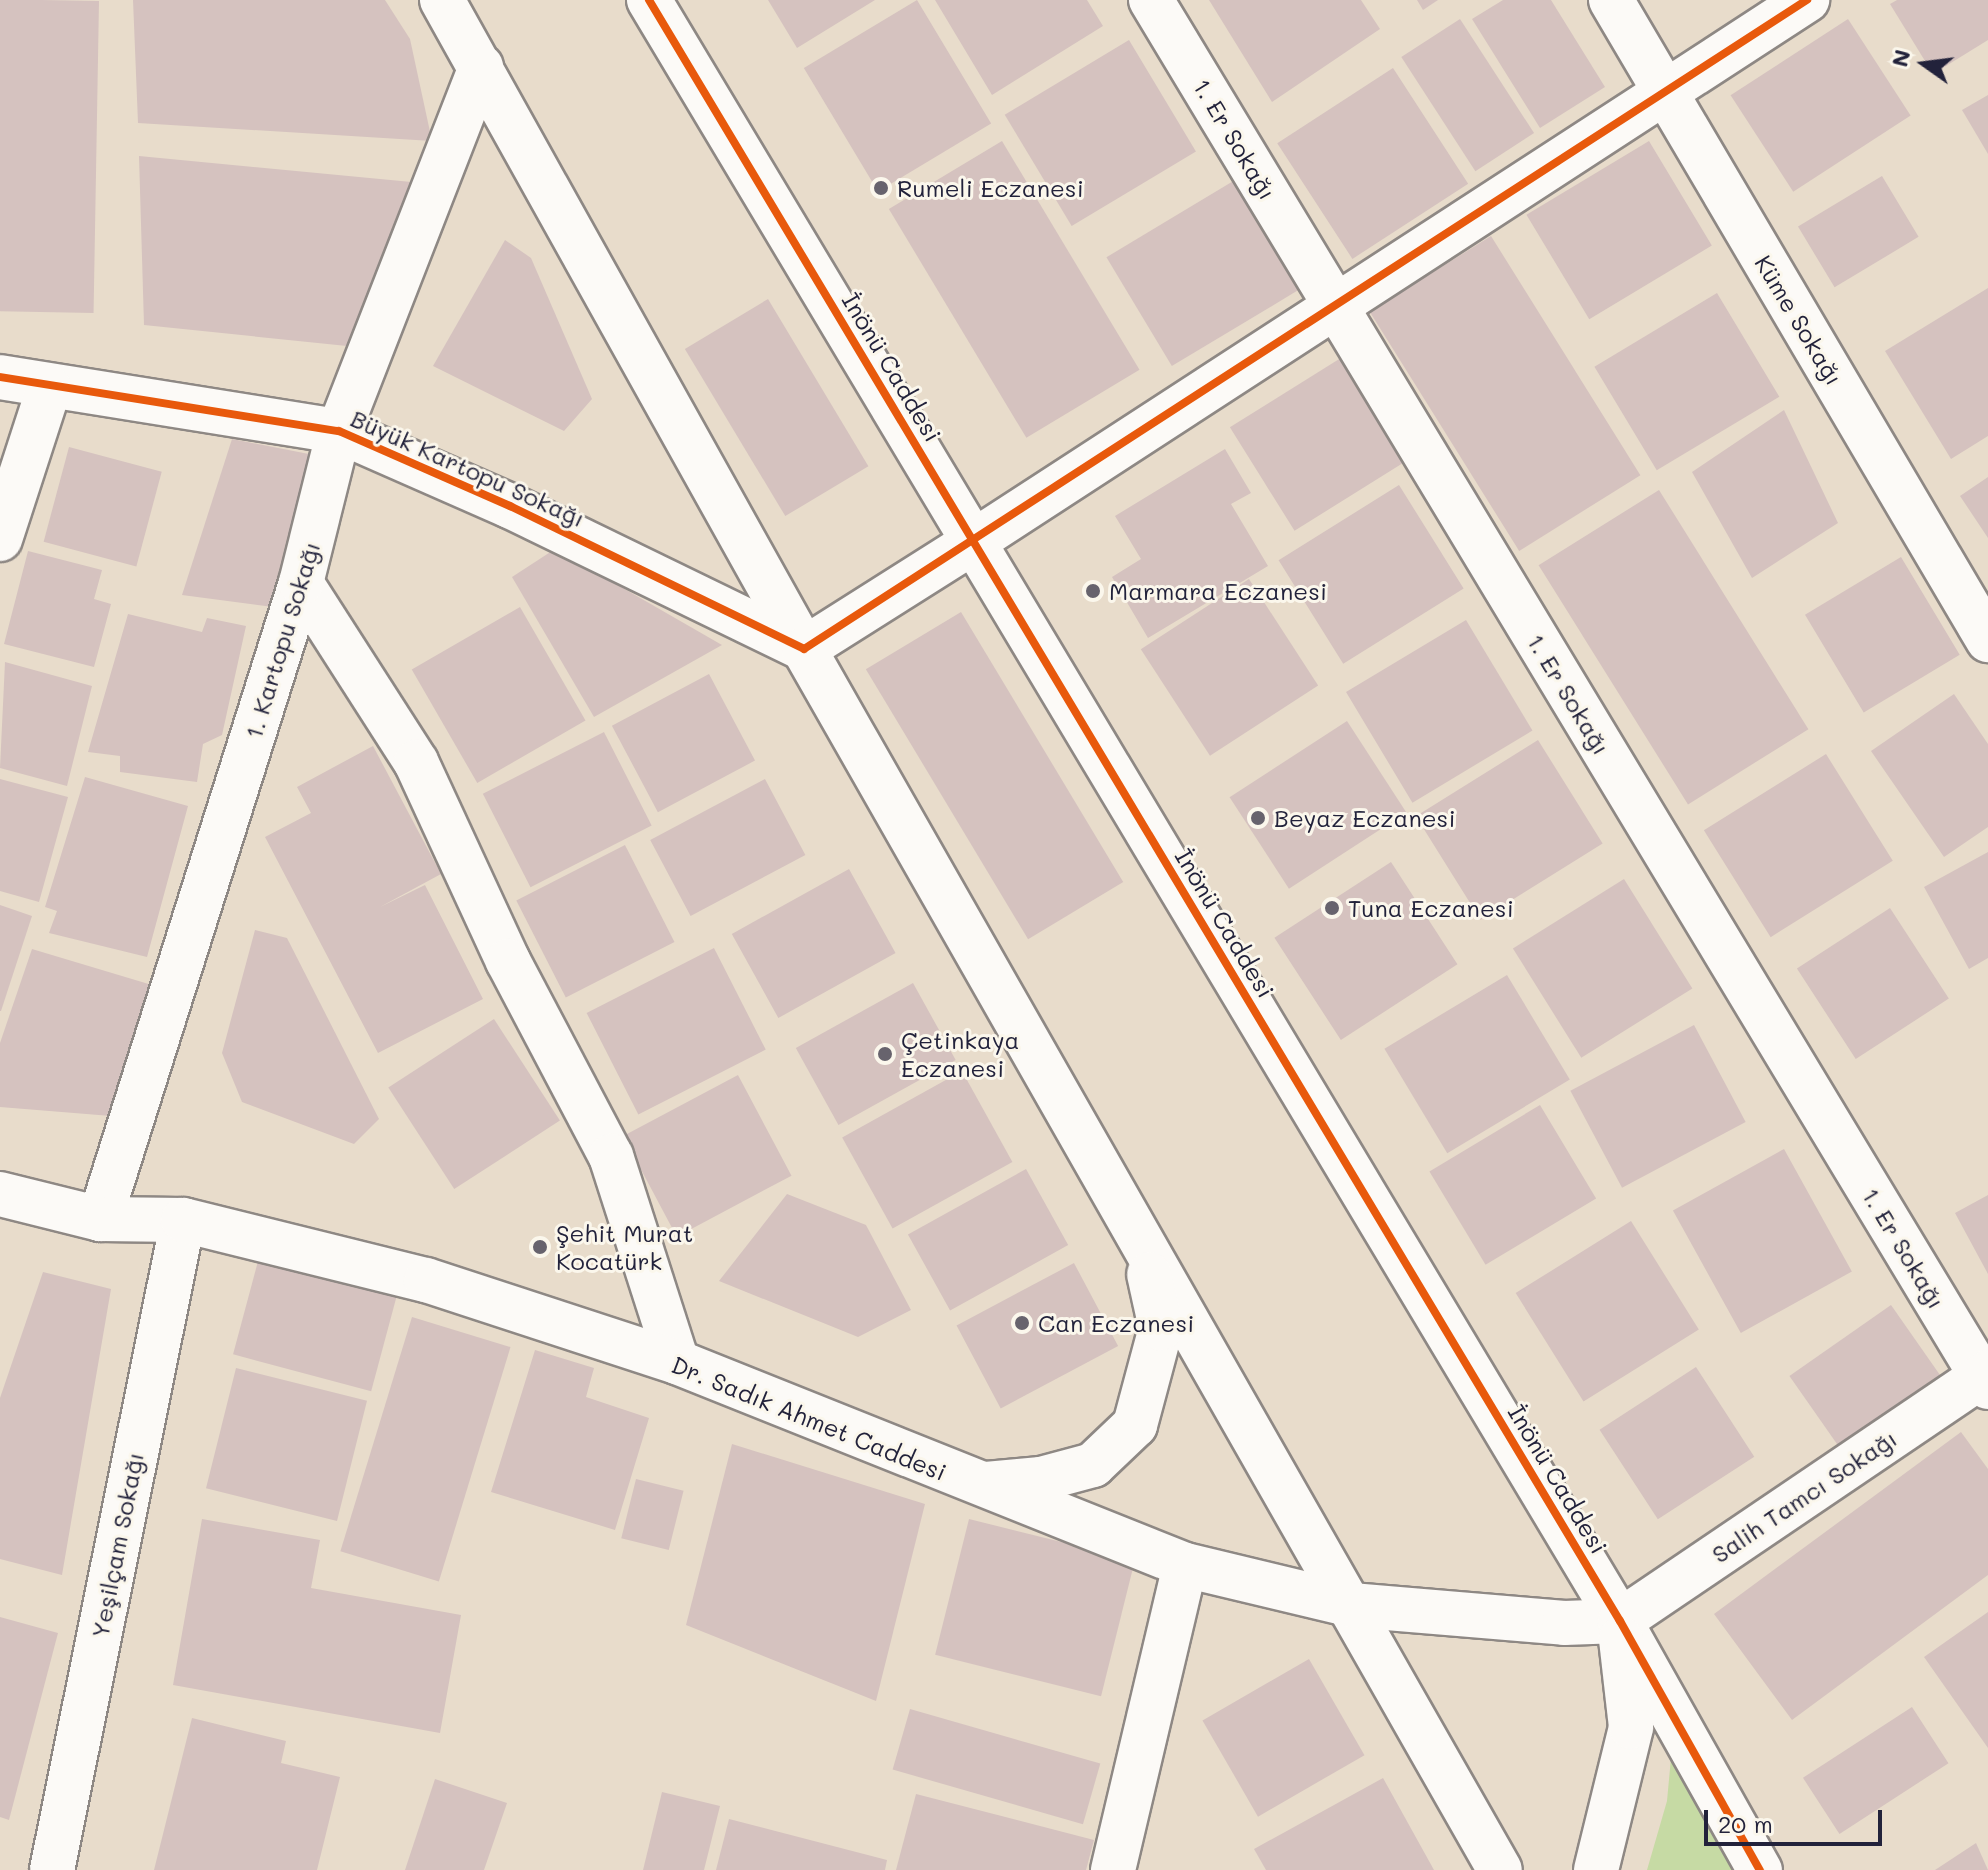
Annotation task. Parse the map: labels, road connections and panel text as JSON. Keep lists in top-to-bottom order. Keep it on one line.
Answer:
{"streets":{"street":["1. Er Sokağı","Küme Sokağı","İnönü Caddesi","Büyük Kartopu Sokağı","1. Kartopu Sokağı","Dr. Sadık Ahmet Caddesi","Salih Tamcı Sokağı","Yeşilçam Sokağı"]},"crossings":[["1. Er Sokağı","Salih Tamcı Sokağı"],["İnönü Caddesi","Dr. Sadık Ahmet Caddesi"],["İnönü Caddesi","Salih Tamcı Sokağı"],["Büyük Kartopu Sokağı","1. Kartopu Sokağı"],["1. Kartopu Sokağı","Dr. Sadık Ahmet Caddesi"],["Dr. Sadık Ahmet Caddesi","Salih Tamcı Sokağı"],["Dr. Sadık Ahmet Caddesi","Yeşilçam Sokağı"]],"places":["Rumeli Eczanesi","Marmara Eczanesi","Beyaz Eczanesi","Tuna Eczanesi","Çetinkaya Eczanesi","Şehit Murat Kocatürk","Can Eczanesi"],"scale_bar":"20 m","north":"left"}
